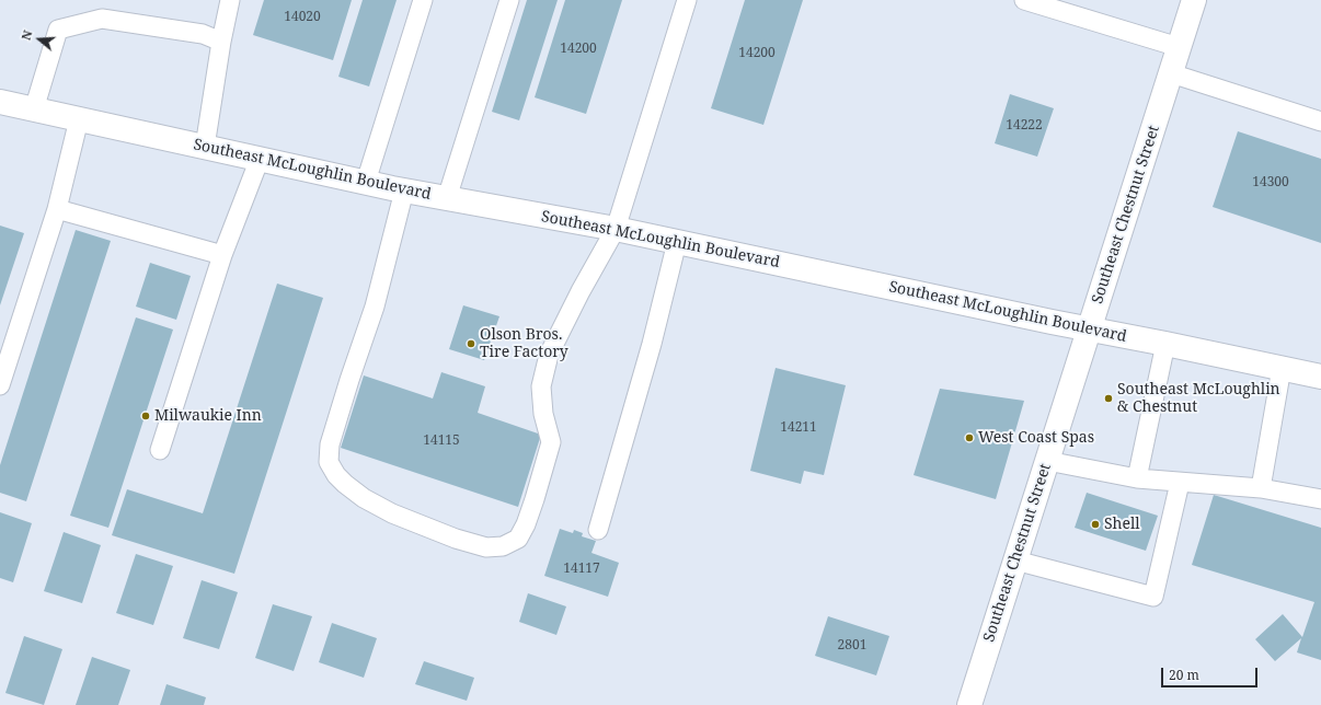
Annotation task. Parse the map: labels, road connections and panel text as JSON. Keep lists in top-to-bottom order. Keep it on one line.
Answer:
{"streets":{"main road":["Southeast McLoughlin Boulevard","Southeast Chestnut Street"]},"crossings":[["Southeast McLoughlin Boulevard","Southeast Chestnut Street"]],"places":["Olson Bros. Tire Factory","Southeast McLoughlin & Chestnut","Milwaukie Inn","West Coast Spas","Shell"],"house_numbers":["14020","14200","14200","14222","14300","14211","14115","14117","2801"],"scale_bar":"20 m","north":"left"}
